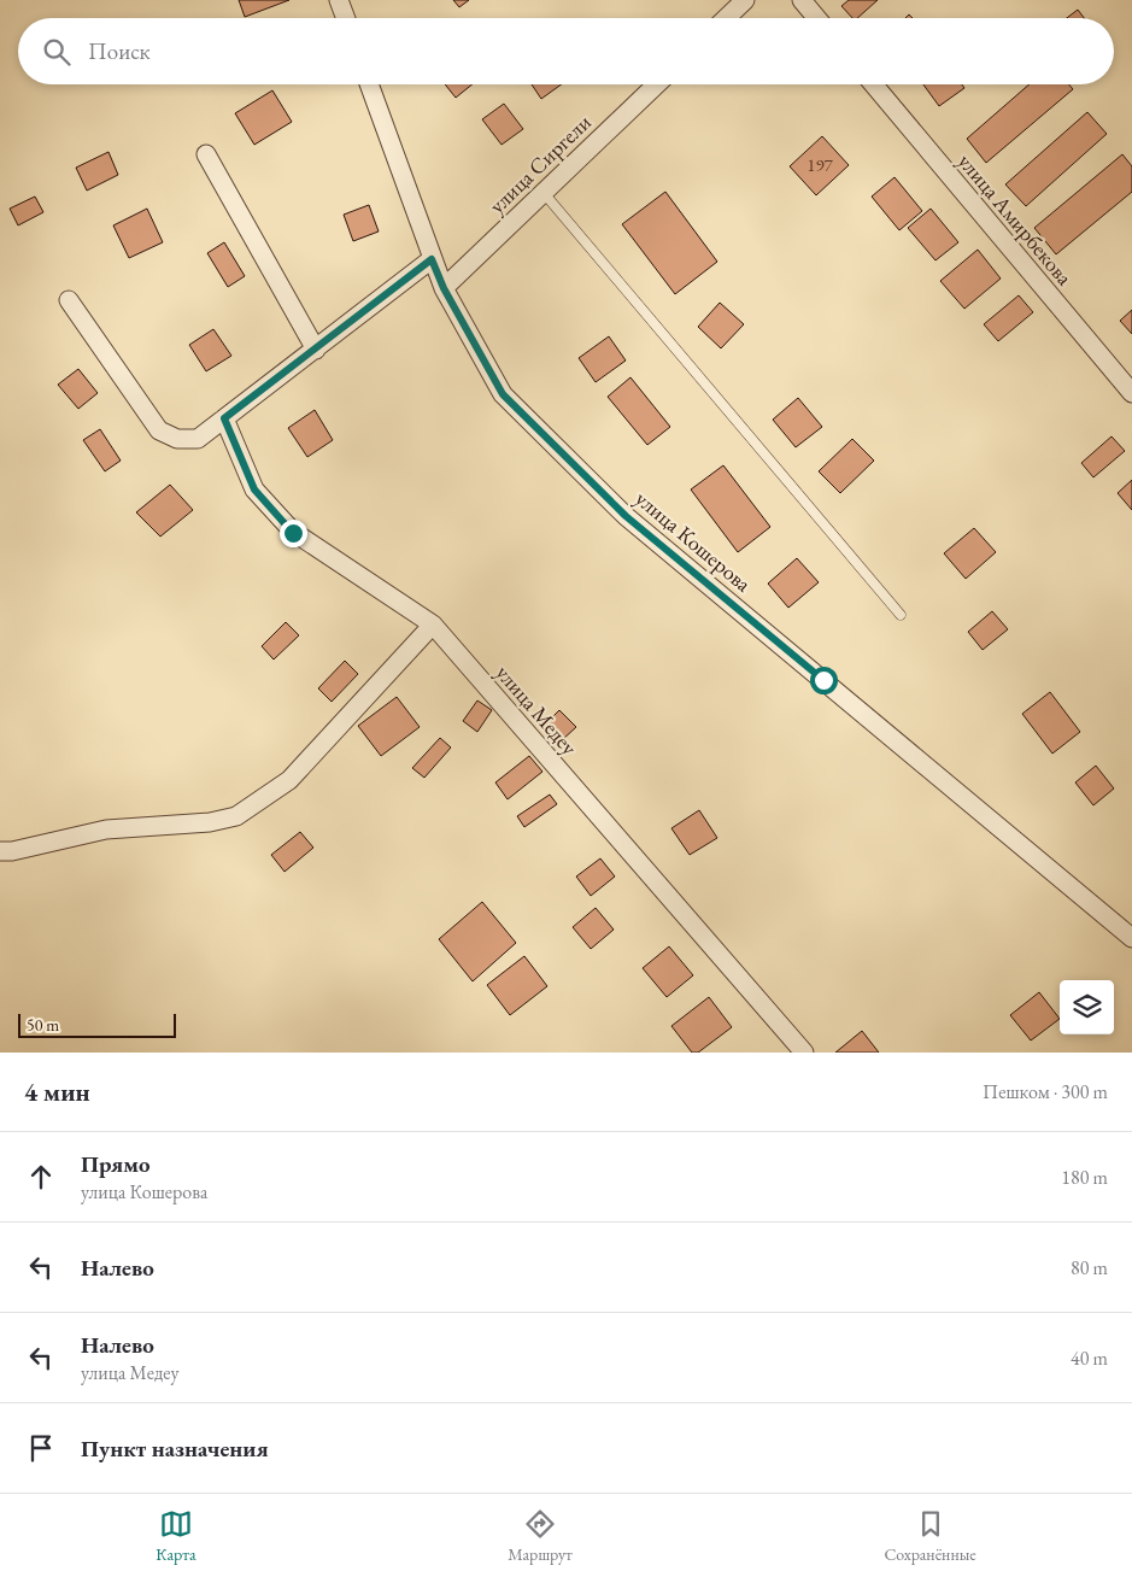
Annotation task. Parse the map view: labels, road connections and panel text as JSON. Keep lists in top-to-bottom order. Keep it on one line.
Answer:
{"streets":{"street":["улица Сиргели","улица Амирбекова","улица Кошерова","улица Медеу"]},"crossings":[["улица Сиргели","улица Кошерова"]],"house_numbers":["197"],"scale_bar":"50 m","page":{"search":"Поиск","scale":"50 m","heading":["4 мин","Пешком · 300 m"],"list":[["Прямо","улица Кошерова","180 m"],["Налево","80 m"],["Налево","улица Медеу","40 m"],"Пункт назначения"],"nav":["Карта","Маршрут","Сохранённые"]}}
